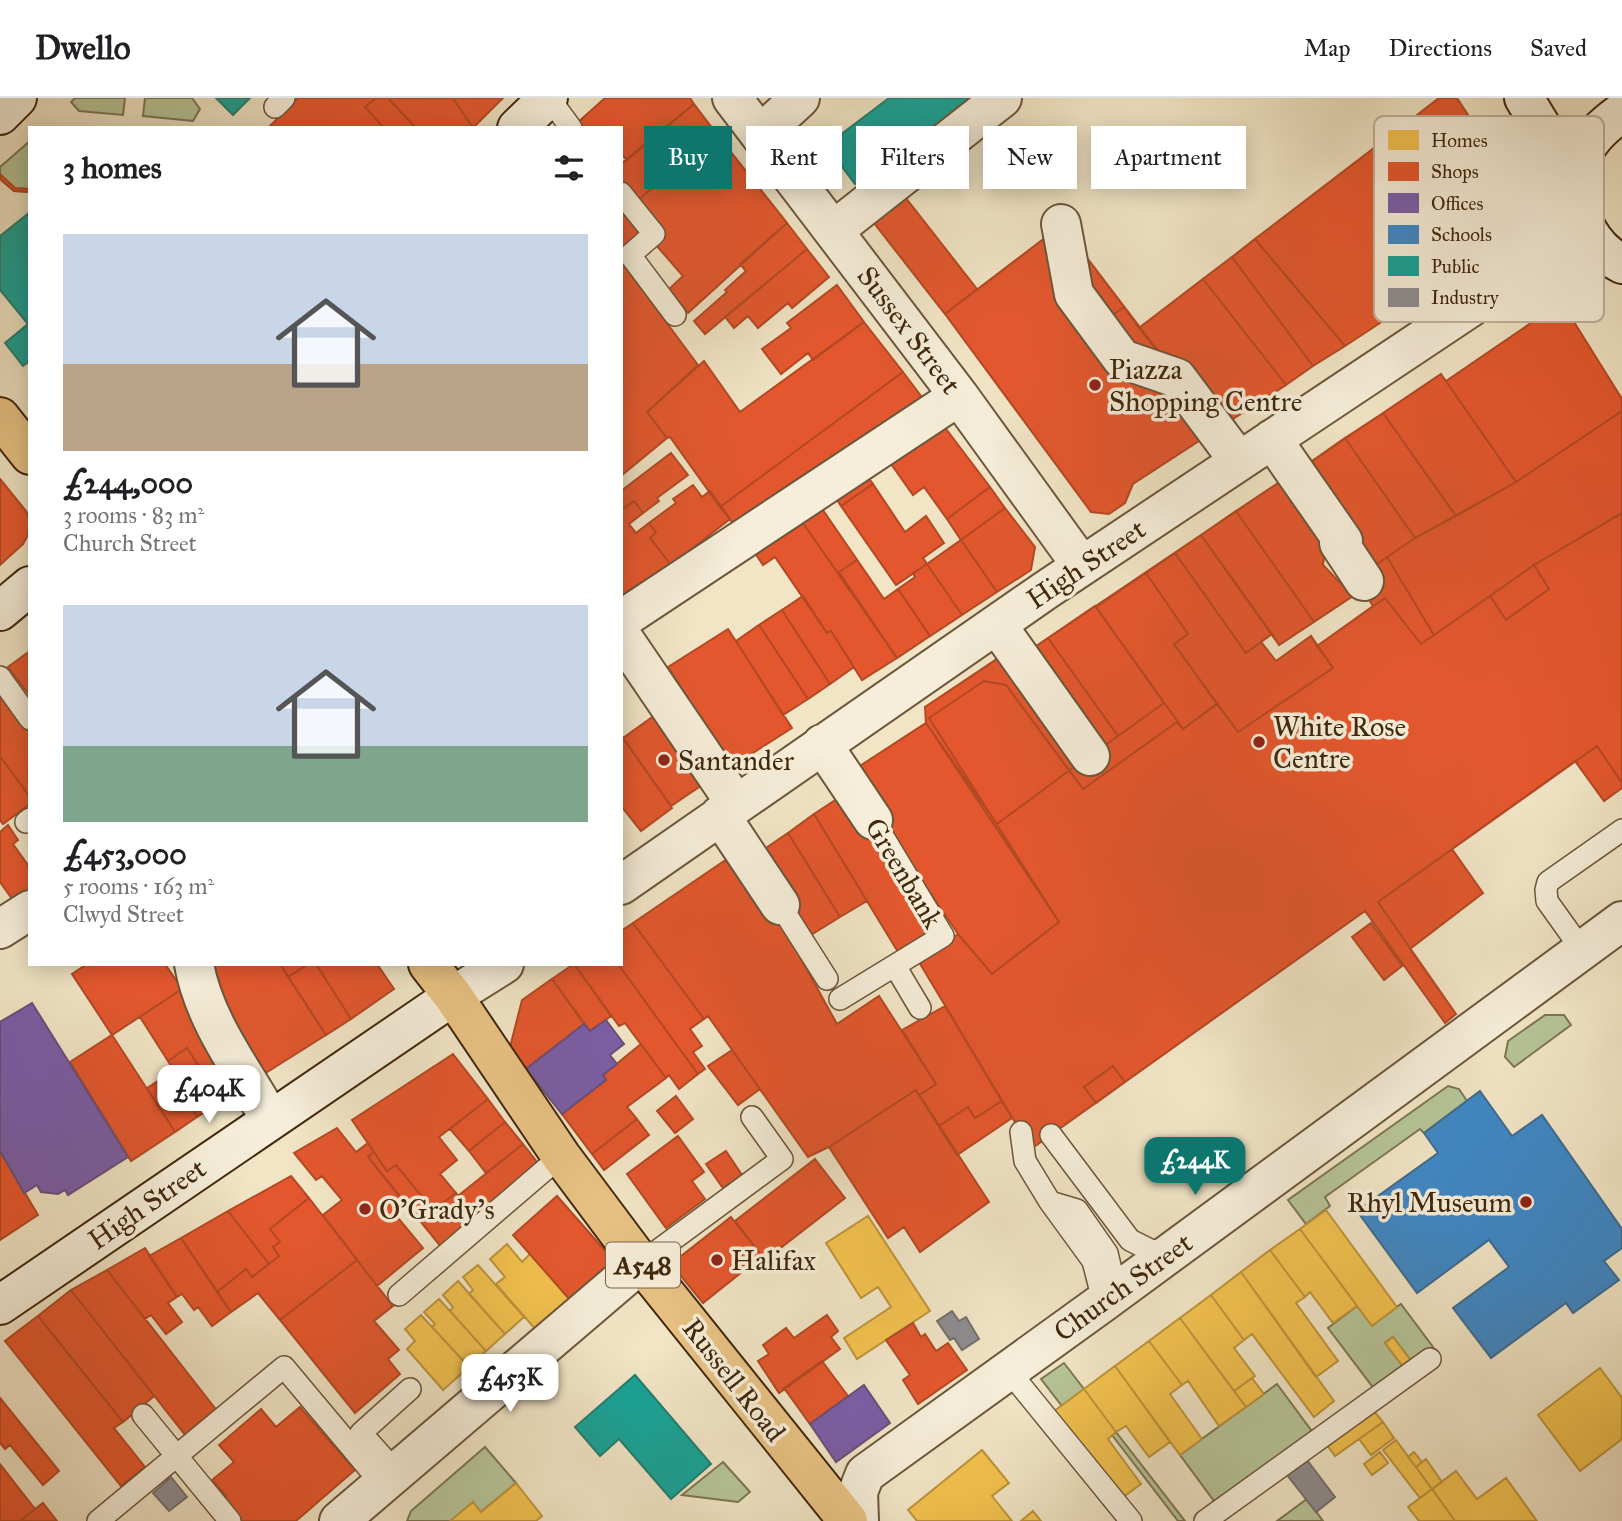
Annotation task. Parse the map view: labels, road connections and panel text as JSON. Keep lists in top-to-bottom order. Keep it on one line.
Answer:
{"streets":{"main road":["A548","Russell Road"],"street":["Sussex Street","High Street","Greenbank","Church Street"]},"crossings":[["Sussex Street","High Street"],["High Street","Greenbank"],["High Street","A548"],["High Street","Russell Road"],["A548","Russell Road"]],"places":["Piazza Shopping Centre","White Rose Centre","Santander","Rhyl Museum","O'Grady's","Halifax"],"legend":["Homes","Shops","Offices","Schools","Public","Industry"],"page":{"header":"Dwello","nav":["Map","Directions","Saved"],"chip":["Buy","Rent","Filters","New","Apartment"],"heading":"3 homes","list":[{"name":"£244,000","note":"3 rooms · 83 m² · Church Street"},{"name":"£453,000","note":"5 rooms · 163 m² · Clwyd Street"}],"price":["£404K","£244K","£453K"]}}
